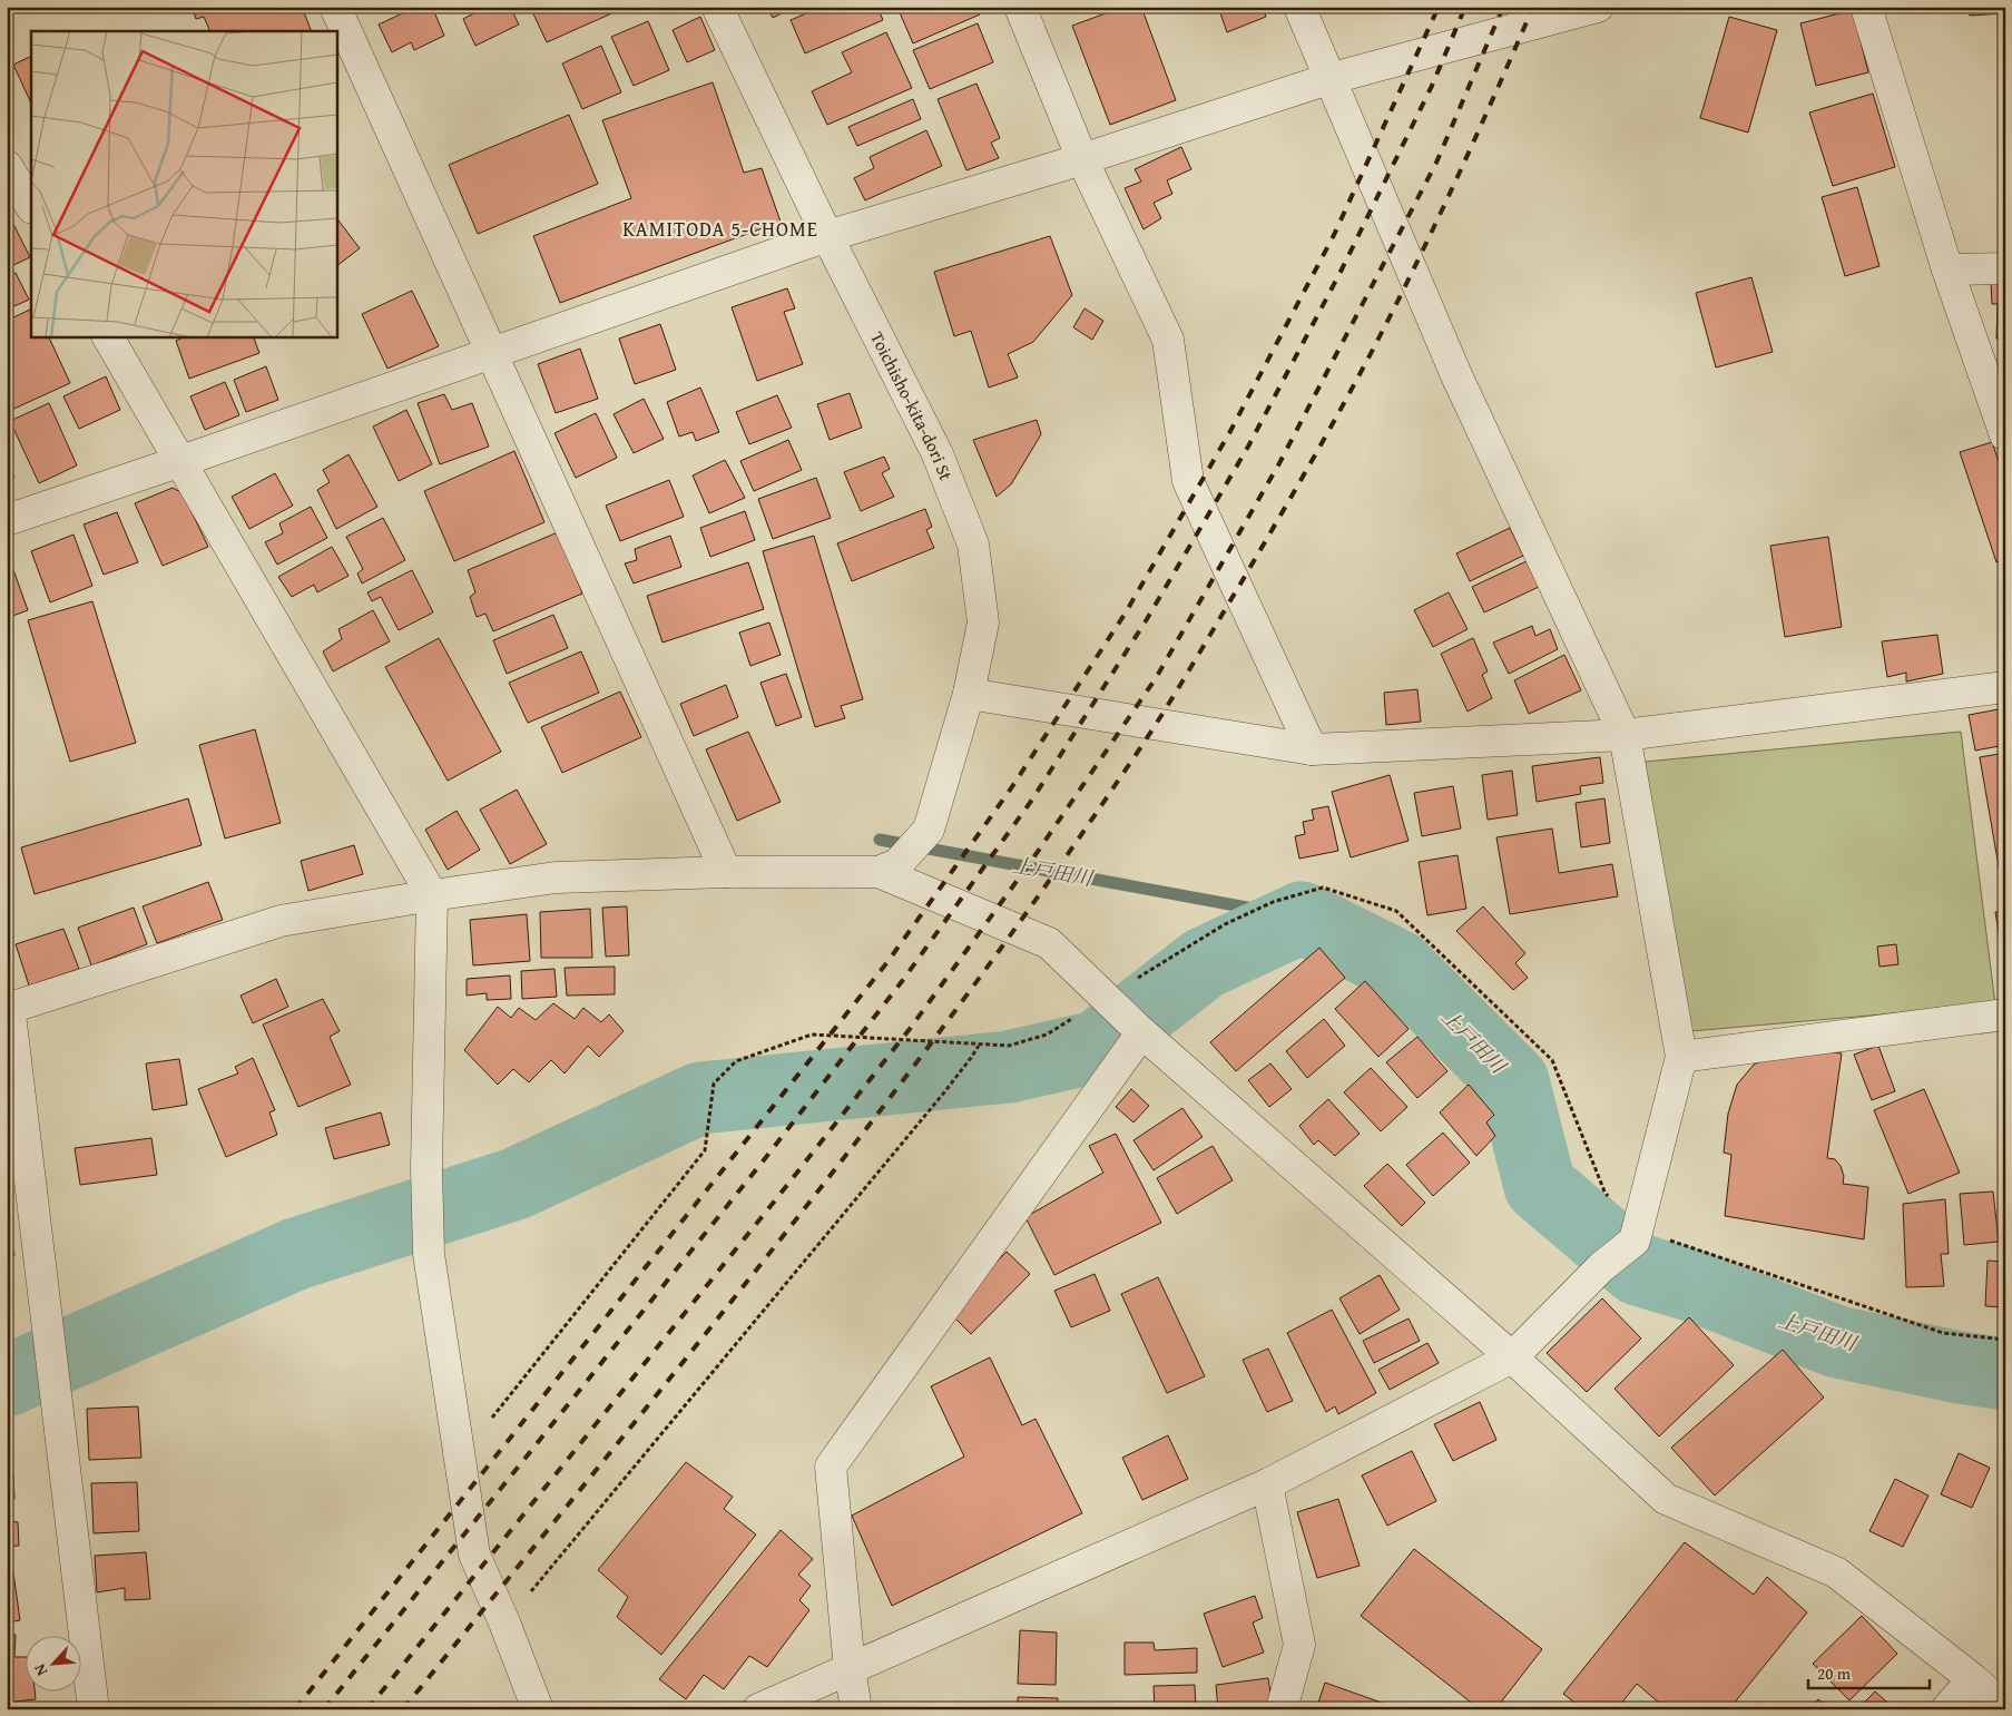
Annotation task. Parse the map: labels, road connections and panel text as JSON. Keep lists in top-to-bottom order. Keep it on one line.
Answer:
{"streets":{"street":["Toichisho-kita-dori St"]},"districts":["KAMITODA 5-CHOME"],"water":["上戸田川"],"scale_bar":"20 m","north":"bottom left"}
